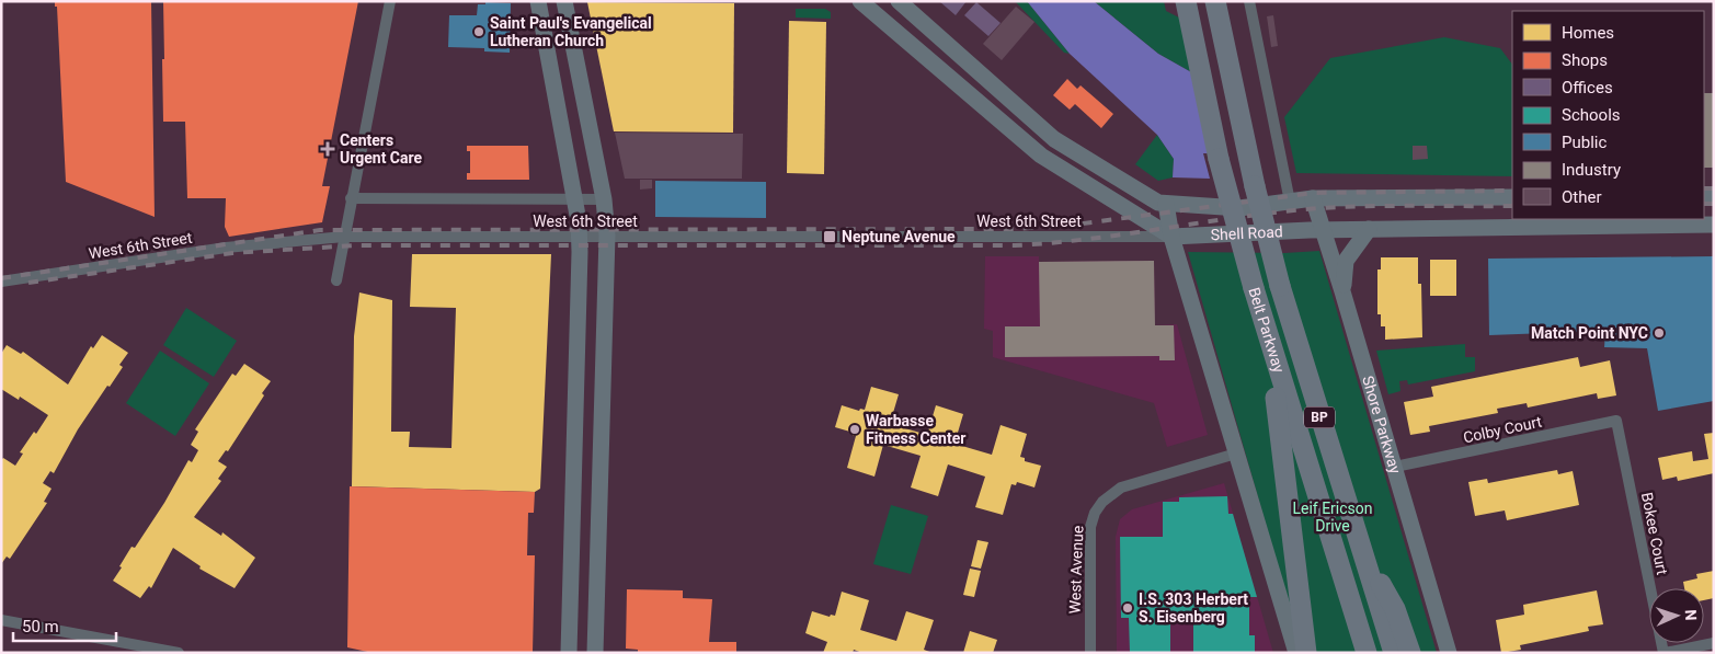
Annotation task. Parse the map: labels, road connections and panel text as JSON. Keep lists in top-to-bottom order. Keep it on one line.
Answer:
{"streets":{"highway":["Belt Parkway","BP"],"main road":["Shell Road","Shore Parkway"],"street":["West 6th Street","Colby Court","Bokee Court","West Avenue"]},"crossings":[["West 6th Street","Shell Road"],["Shell Road","Shore Parkway"],["Shore Parkway","Colby Court"],["Colby Court","Bokee Court"]],"parks":["Leif Ericson Drive"],"places":{"other":["Saint Paul's Evangelical Lutheran Church","Match Point NYC","Warbasse Fitness Center","I.S. 303 Herbert S. Eisenberg"],"health":["Centers Urgent Care"],"transit":["Neptune Avenue"]},"legend":["Homes","Shops","Offices","Schools","Public","Industry","Other"],"scale_bar":"50 m","north":"right"}
